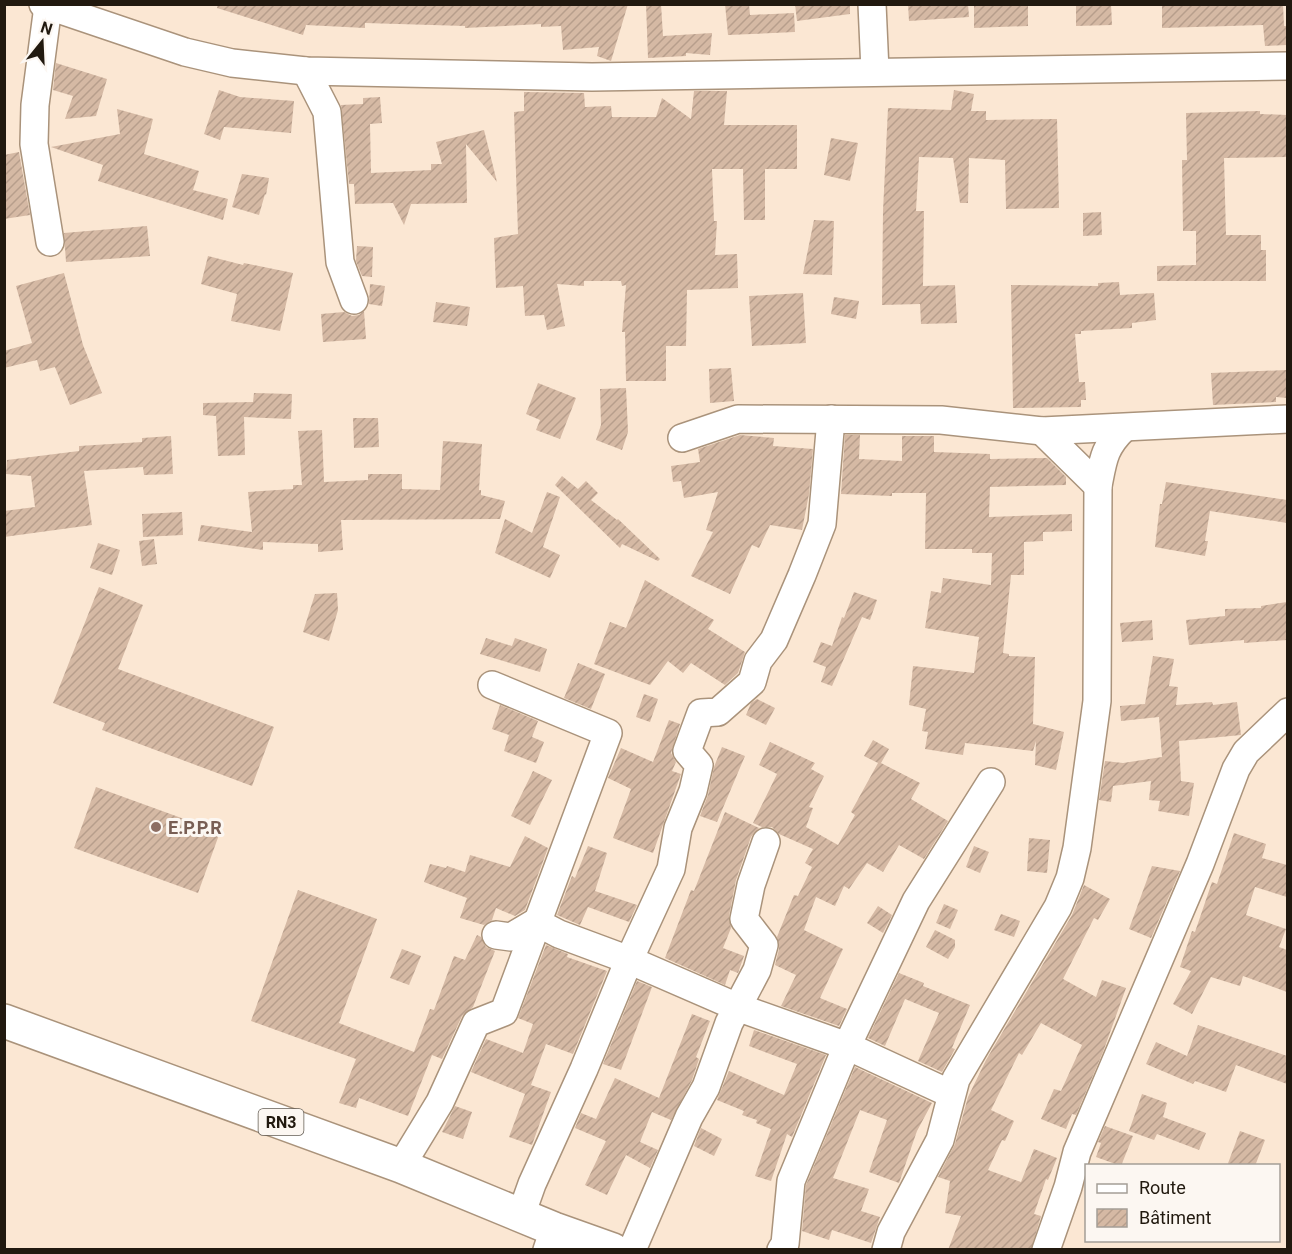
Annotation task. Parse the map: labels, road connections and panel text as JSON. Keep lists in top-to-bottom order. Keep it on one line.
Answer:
{"streets":{"highway":["RN3"]},"places":["E.P.P.R"],"legend":["Route","Bâtiment"],"north":"top"}
